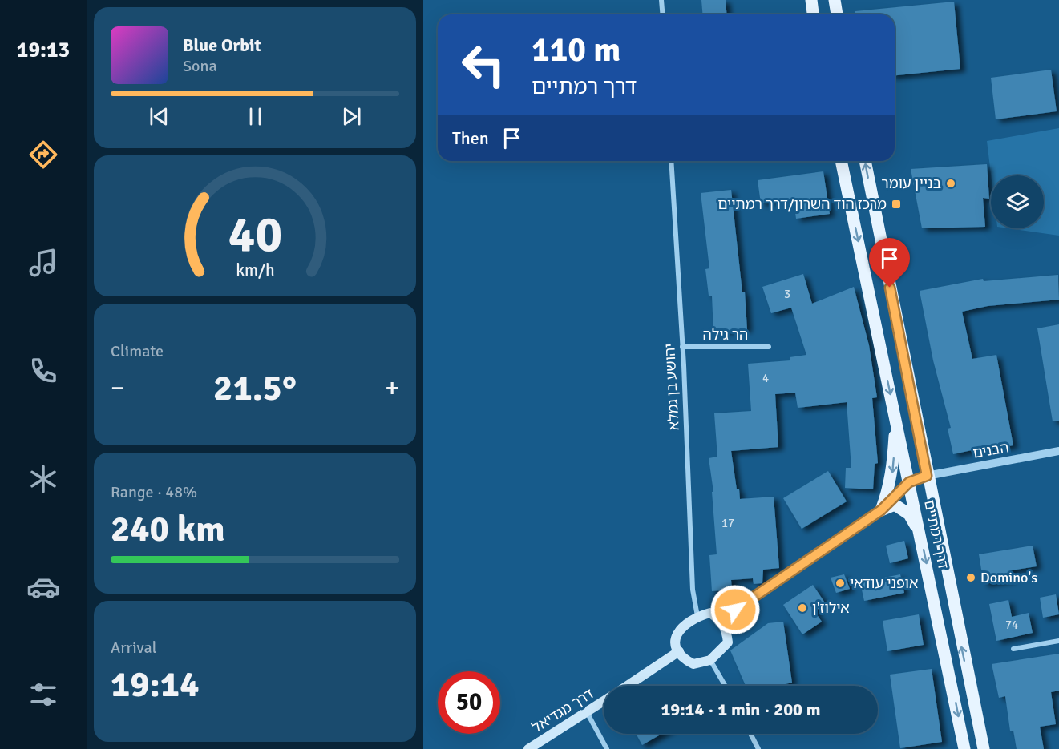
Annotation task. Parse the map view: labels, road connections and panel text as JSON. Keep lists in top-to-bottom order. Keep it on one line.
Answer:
{"streets":{"main road":["דרך רמתיים","דרך מגדיאל"],"street":["הר גילה","יהושע בן גמלא","הבנים"]},"crossings":[["הר גילה","יהושע בן גמלא"],["יהושע בן גמלא","דרך מגדיאל"],["הבנים","דרך רמתיים"]],"places":{"other":["בניין עומר","Domino's","אופני עודאי","אילוז'ן"],"transit":["מרכז הוד השרון/דרך רמתיים"]},"house_numbers":["3","4","17","74"],"page":{"tabs":"19:13","turn":["110 m","דרך רמתיים"],"song":["Blue Orbit","Sona"],"then":"Then","tile":["Climate",["Range · 48%","240 km"],["Arrival","19:14"]],"heat":["−","21.5°","+"],"limit":"50","trip":"19:14 · 1 min · 200 m","gauge":["40","km/h"]}}
